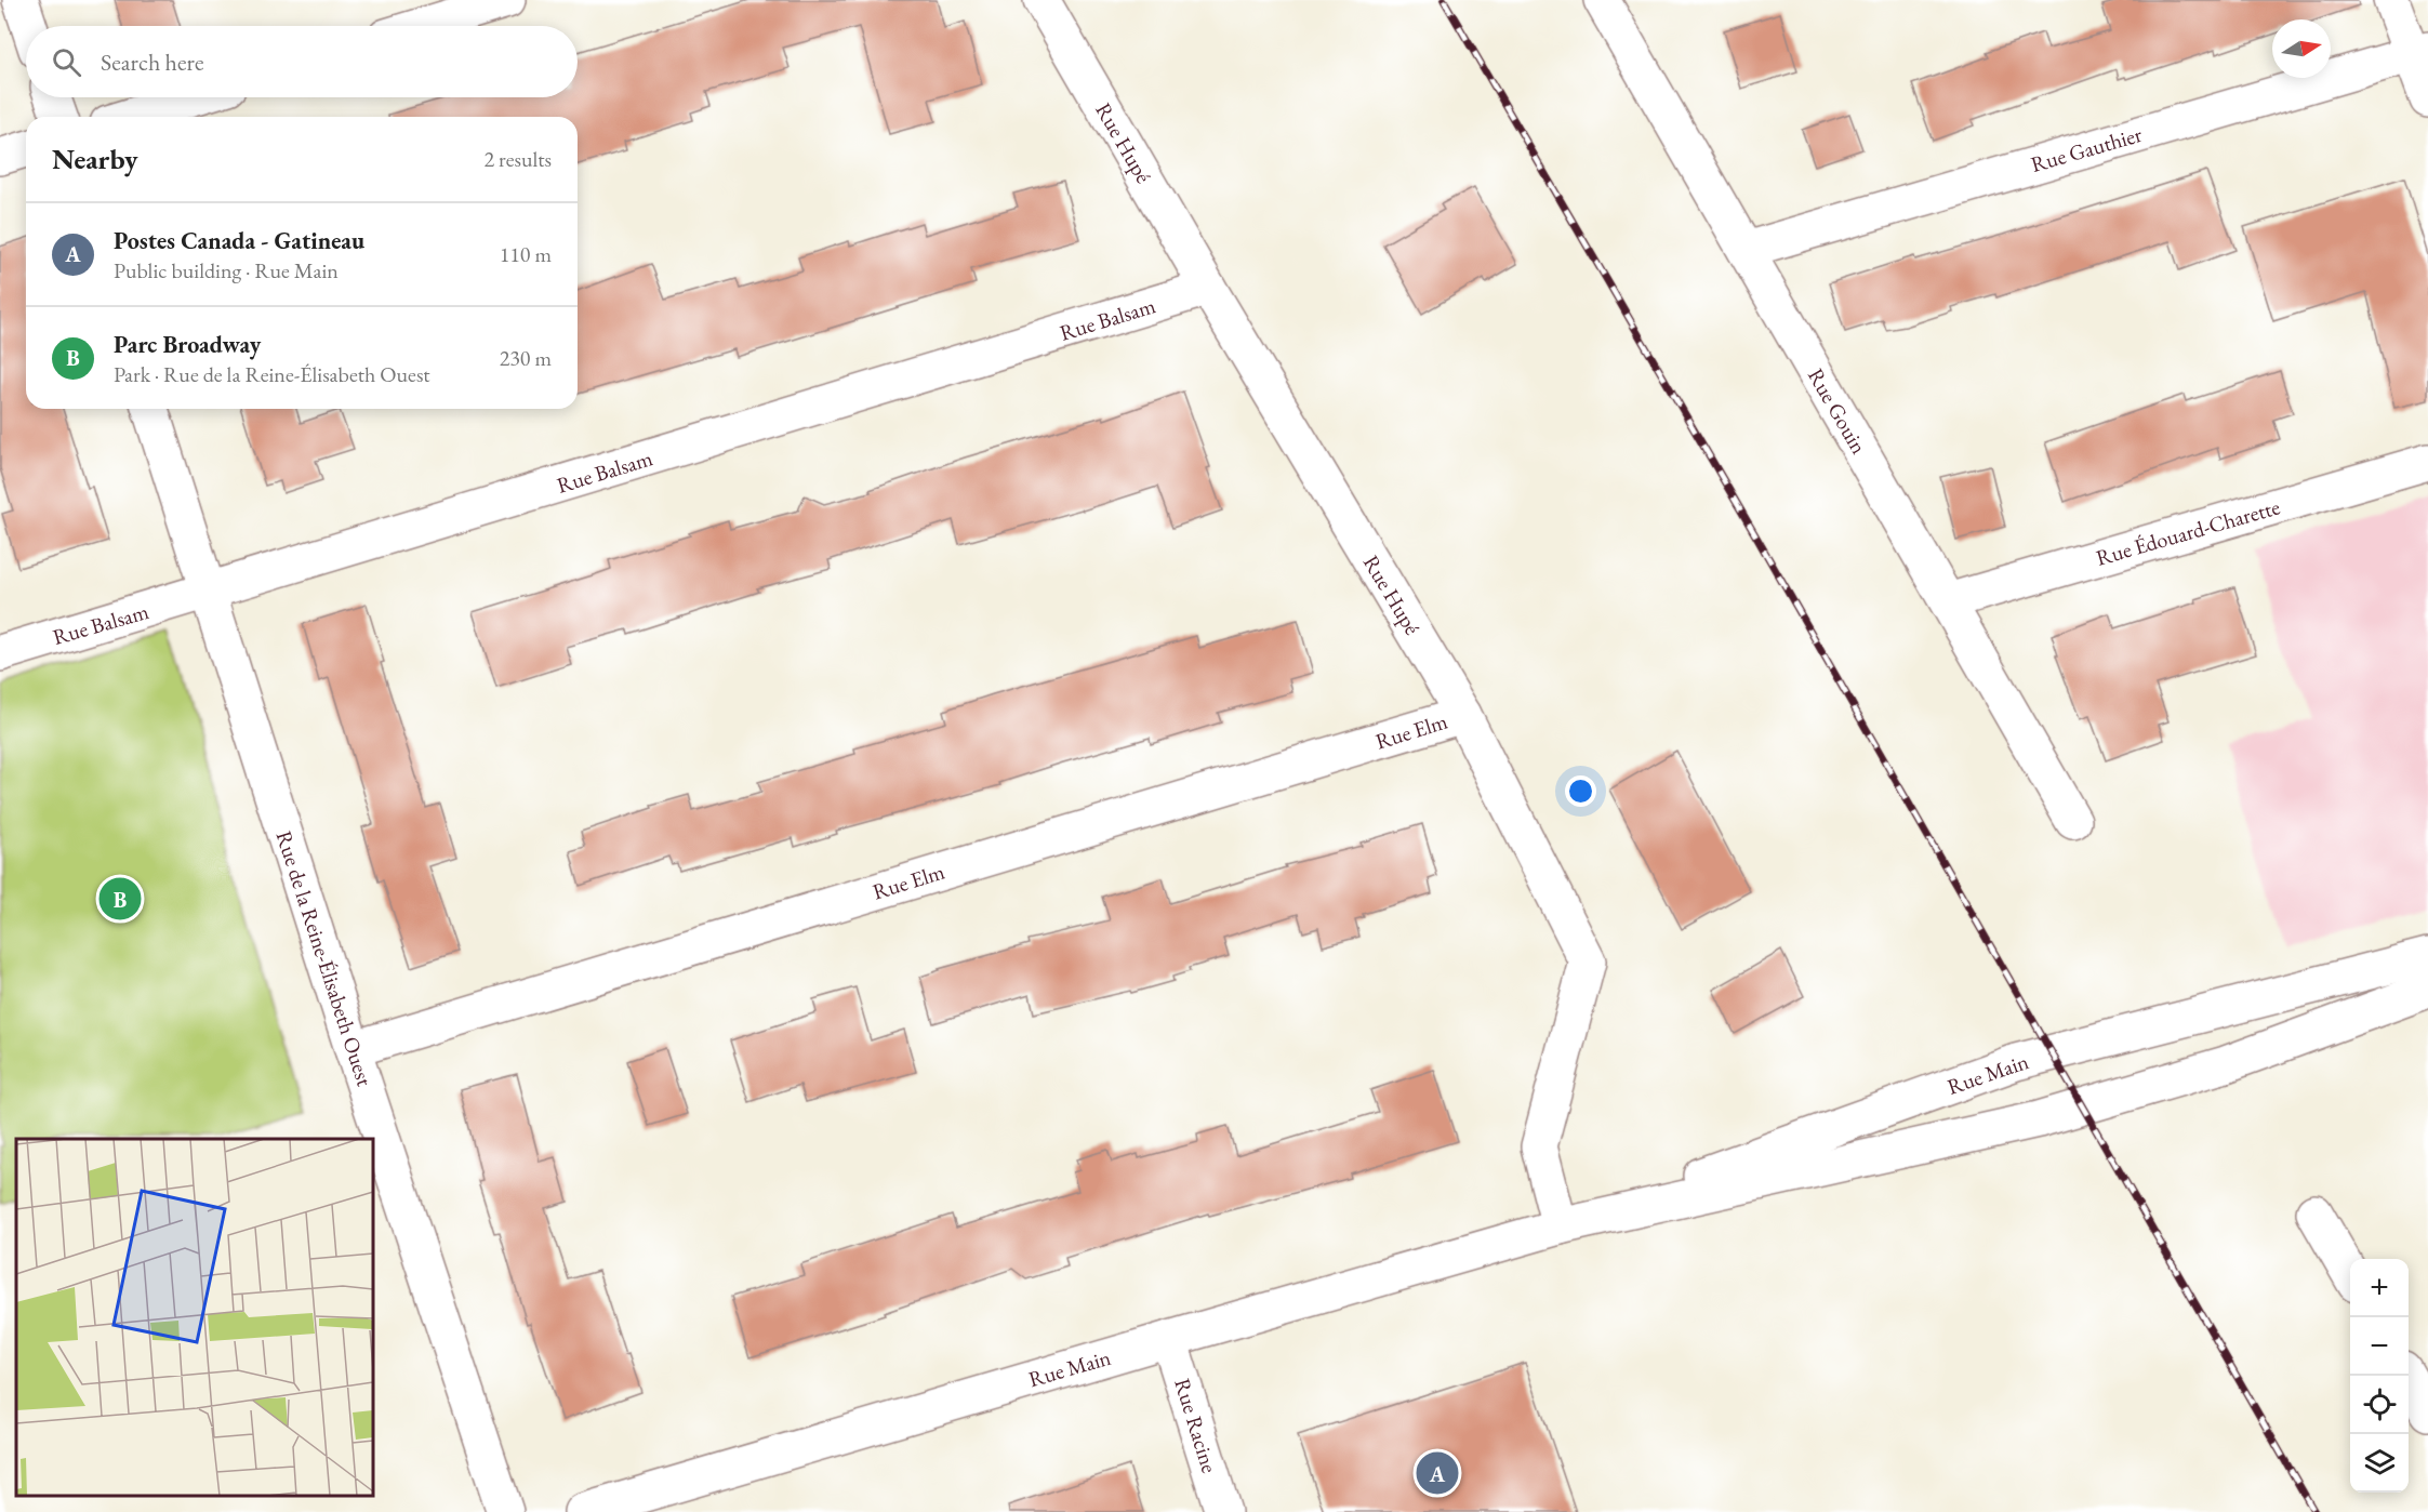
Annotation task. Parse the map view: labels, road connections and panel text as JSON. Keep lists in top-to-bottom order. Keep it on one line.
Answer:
{"streets":{"street":["Rue Hupé","Rue Gauthier","Rue Balsam","Rue Gouin","Rue Édouard-Charette","Rue Elm","Rue de la Reine-Élisabeth Ouest","Rue Main","Rue Racine"]},"crossings":[["Rue Hupé","Rue Balsam"],["Rue Hupé","Rue Elm"],["Rue Hupé","Rue Main"],["Rue Gauthier","Rue Gouin"],["Rue Balsam","Rue de la Reine-Élisabeth Ouest"],["Rue Gouin","Rue Édouard-Charette"],["Rue Elm","Rue de la Reine-Élisabeth Ouest"],["Rue Main","Rue Racine"]],"north":"right","page":{"search":"Search here","heading":["Nearby","2 results"],"list":[{"mark":"A","name":"Postes Canada - Gatineau","note":"Public building · Rue Main","value":"110 m"},{"mark":"B","name":"Parc Broadway","note":"Park · Rue de la Reine-Élisabeth Ouest","value":"230 m"}],"pins":["B","A"],"map_buttons":["+","−"]}}
